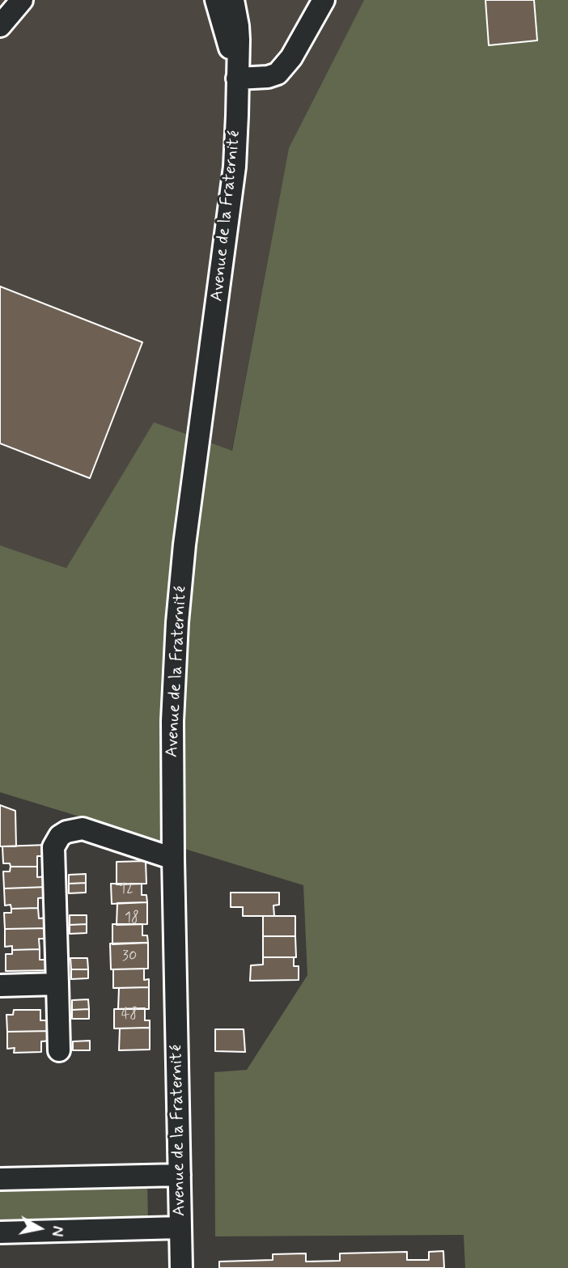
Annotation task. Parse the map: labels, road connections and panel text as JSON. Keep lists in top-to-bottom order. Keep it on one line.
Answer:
{"streets":{"street":["Avenue de la Fraternité"]},"house_numbers":["12","18","30","48"],"north":"right"}
